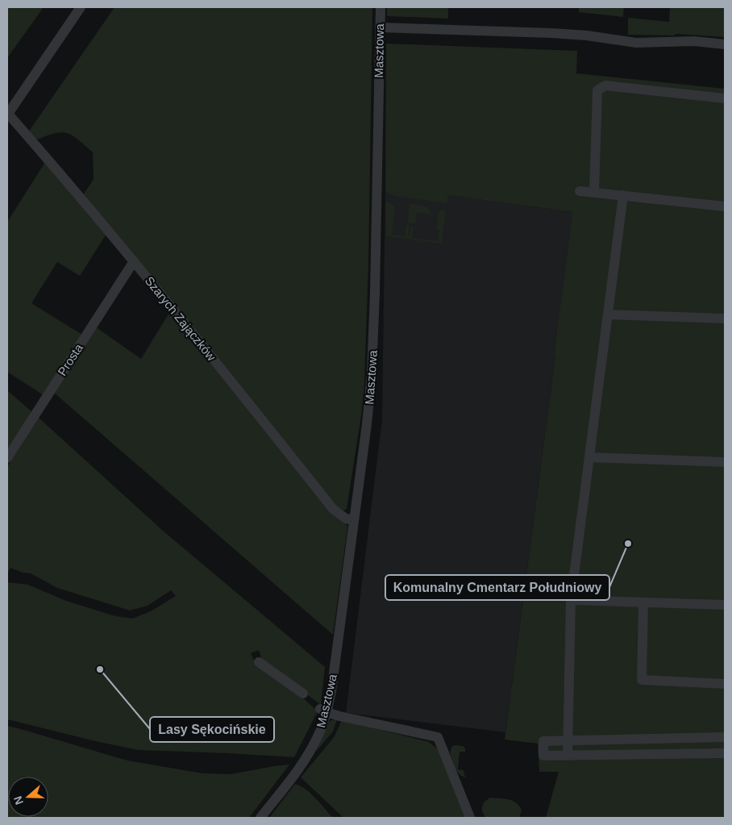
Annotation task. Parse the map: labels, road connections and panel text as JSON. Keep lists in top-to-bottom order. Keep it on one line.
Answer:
{"streets":{"street":["Masztowa","Szarych Zajączków","Prosta"]},"crossings":[["Masztowa","Szarych Zajączków"],["Szarych Zajączków","Prosta"]],"places":["Komunalny Cmentarz Południowy","Lasy Sękocińskie"],"north":"left"}
